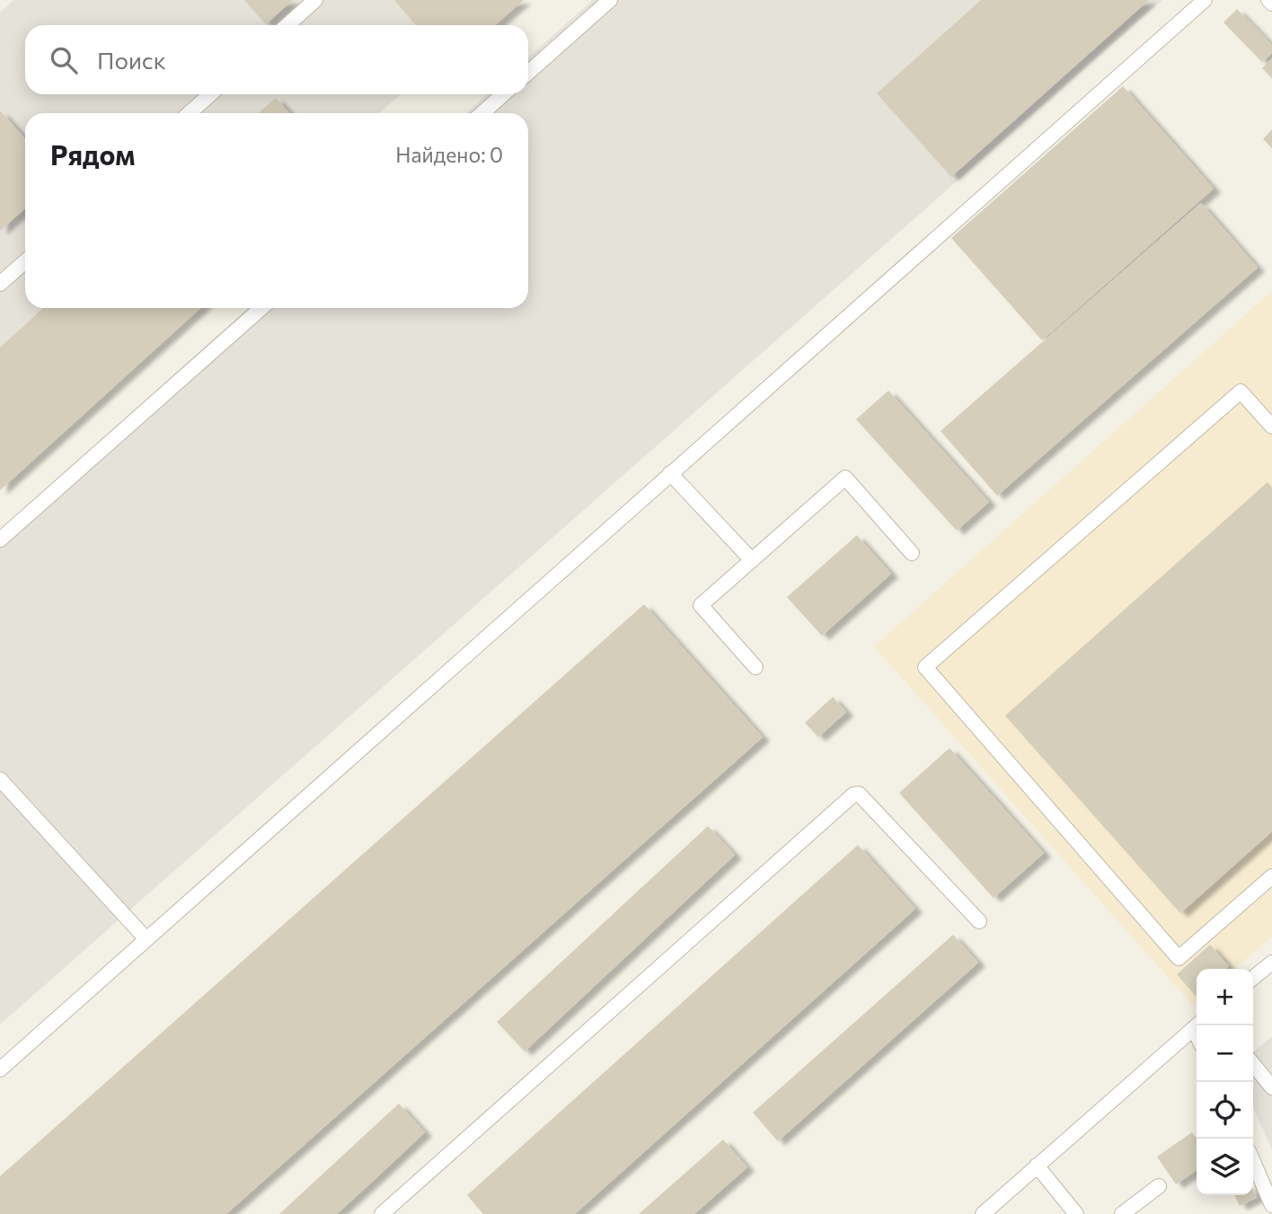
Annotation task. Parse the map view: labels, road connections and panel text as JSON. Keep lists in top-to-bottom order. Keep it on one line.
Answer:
{"page":{"search":"Поиск","heading":["Рядом","Найдено: 0"],"map_buttons":["+","−"]}}
